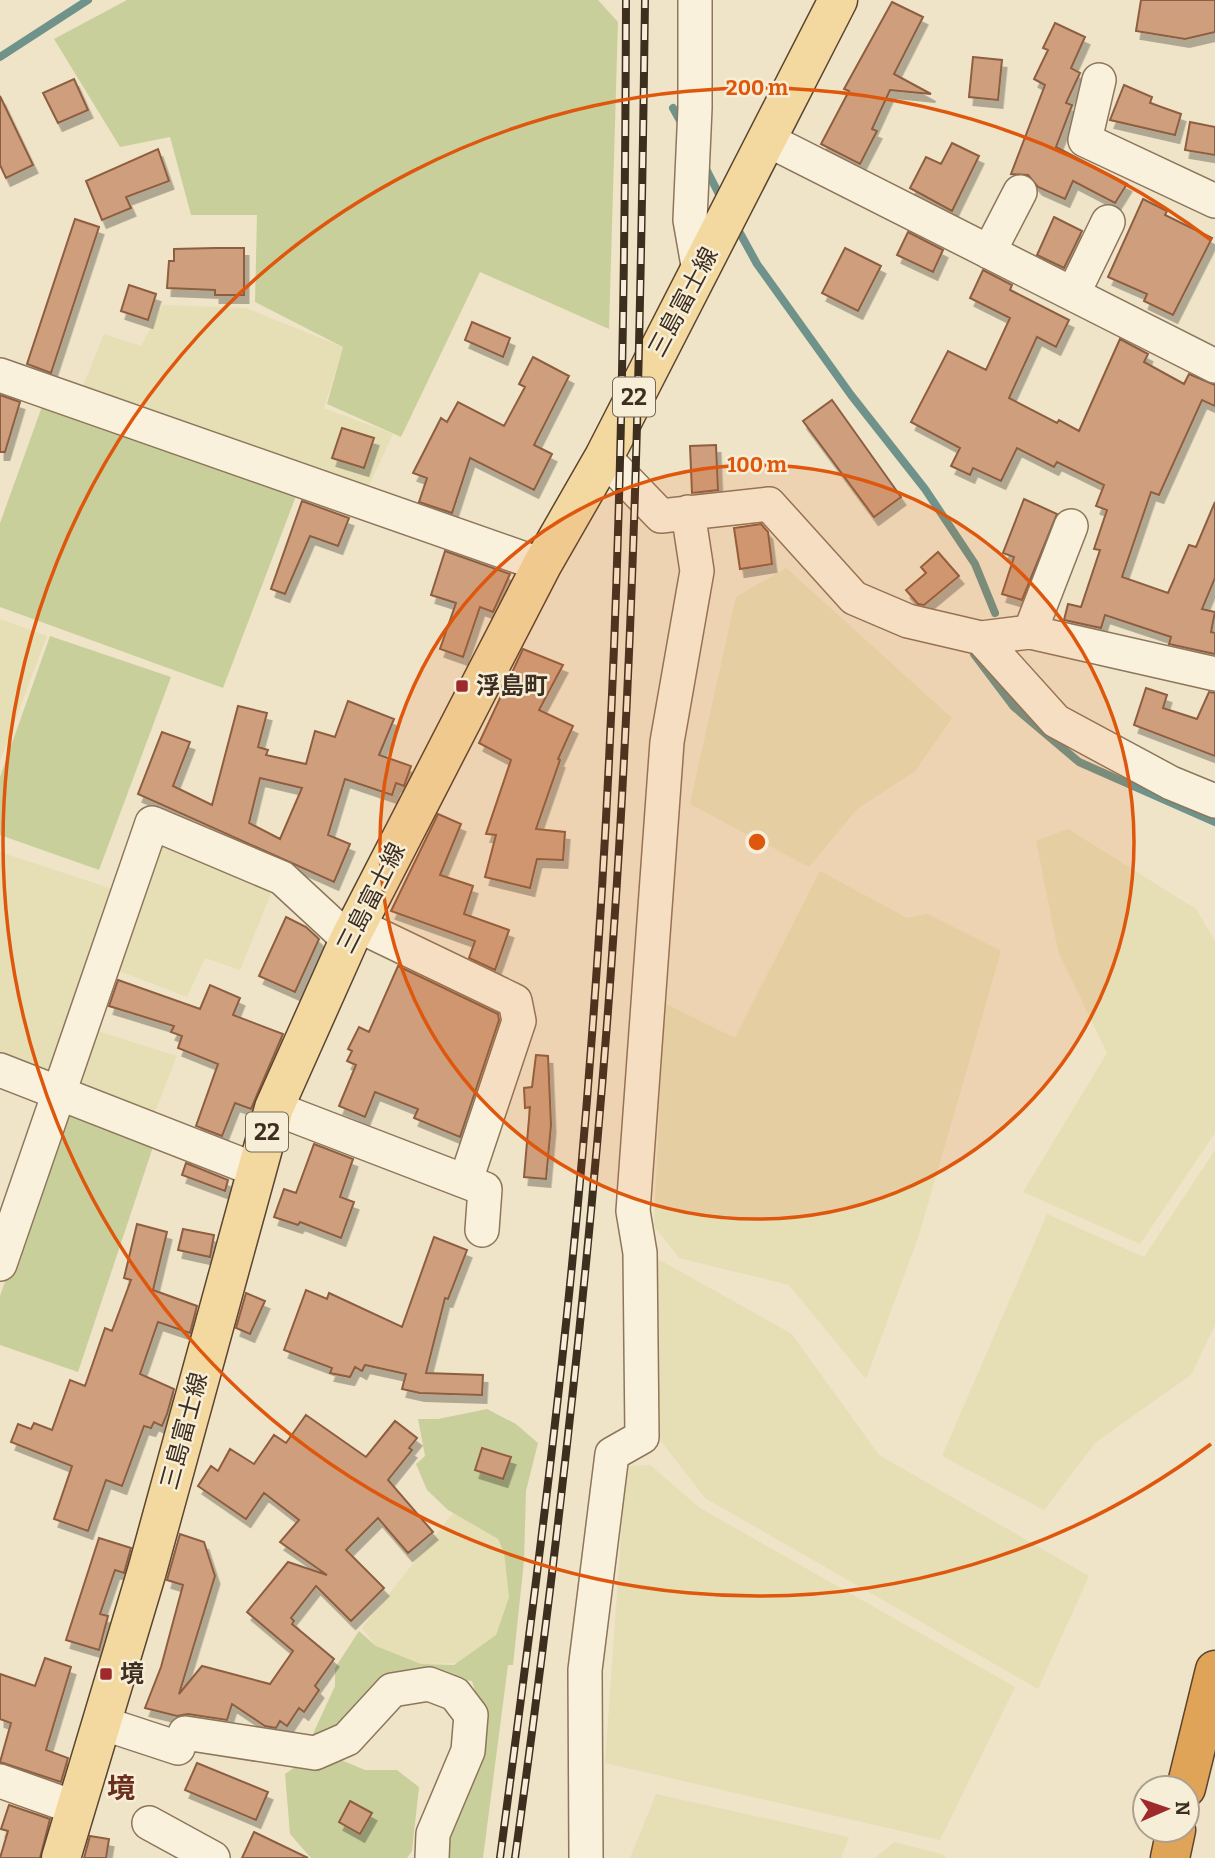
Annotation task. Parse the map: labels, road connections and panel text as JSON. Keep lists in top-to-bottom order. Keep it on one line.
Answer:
{"streets":{"main road":["三島富士線","22"]},"districts":["境"],"places":{"transit":["浮島町","境"]},"north":"right","rings":["200 m","100 m"]}
